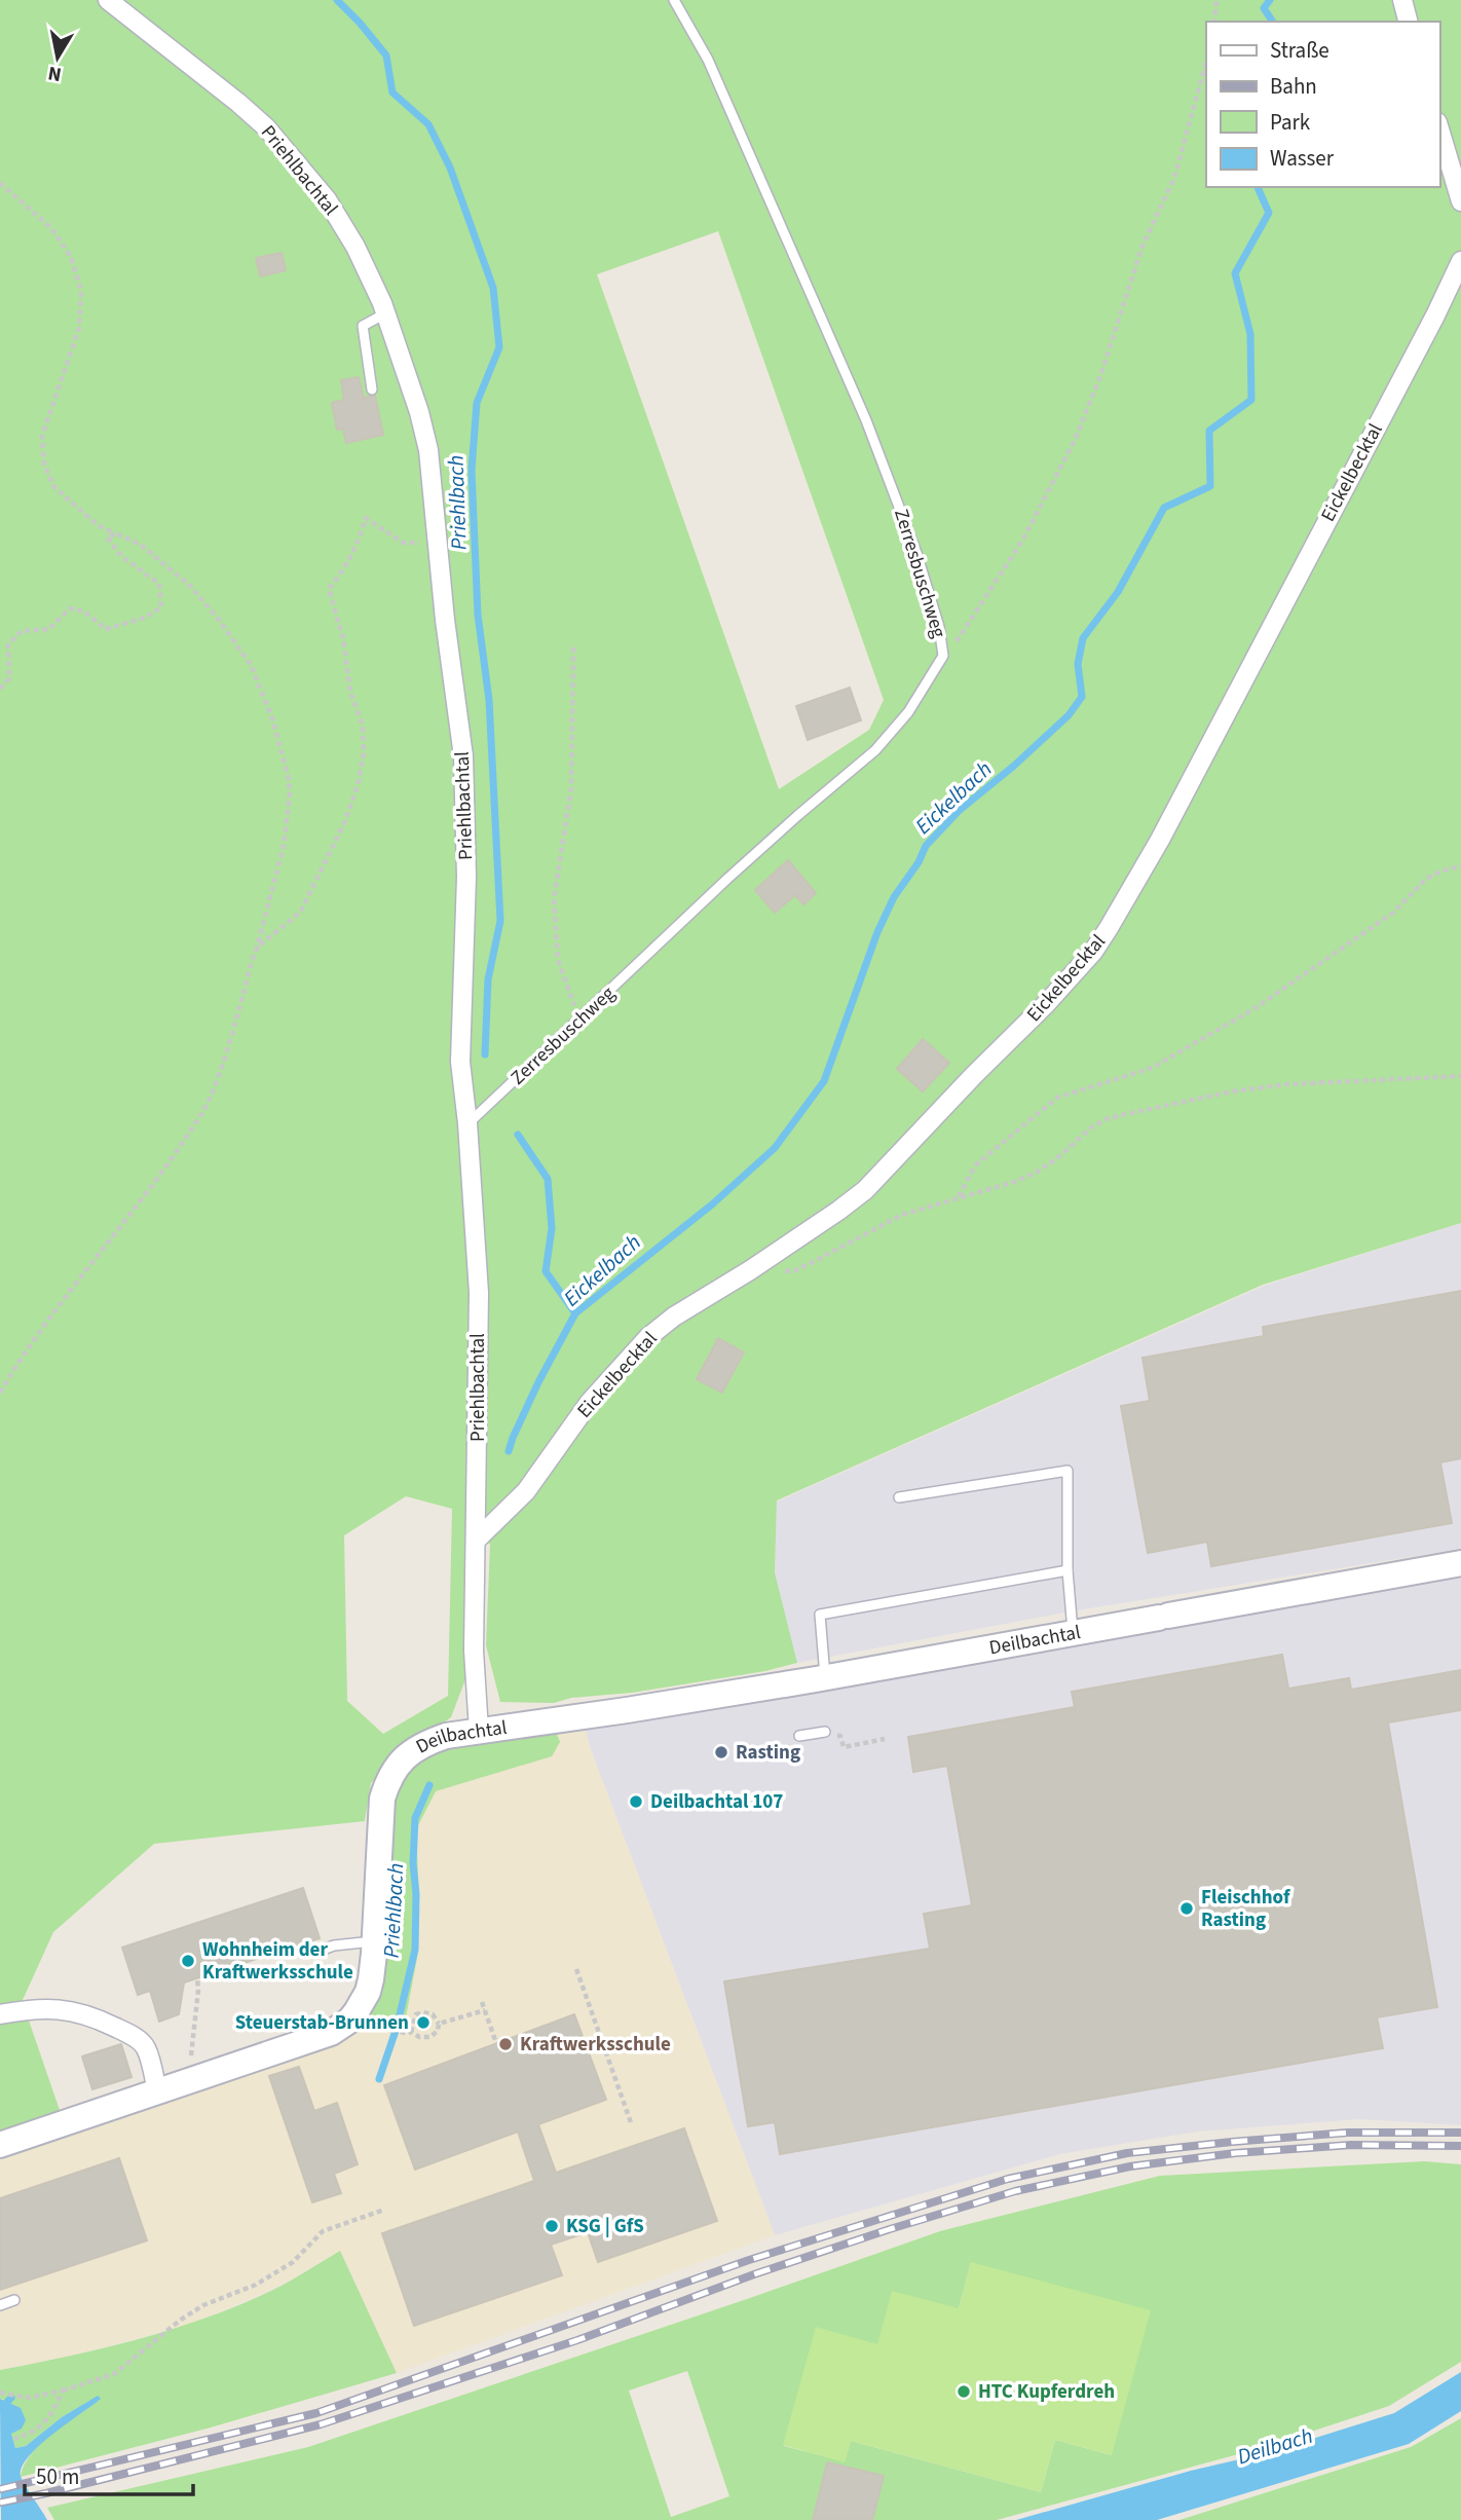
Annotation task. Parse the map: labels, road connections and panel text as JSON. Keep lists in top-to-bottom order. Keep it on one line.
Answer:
{"streets":{"street":["Priehlbachtal","Eickelbecktal","Deilbachtal"],"lane":["Zerresbuschweg"]},"crossings":[["Priehlbachtal","Eickelbecktal"],["Priehlbachtal","Zerresbuschweg"],["Priehlbachtal","Deilbachtal"]],"water":["Priehlbach","Eickelbach","Deilbach"],"places":["Rasting","Deilbachtal 107","Fleischhof Rasting","Wohnheim der Kraftwerksschule","Steuerstab-Brunnen","Kraftwerksschule","KSG | GfS","HTC Kupferdreh"],"legend":["Straße","Bahn","Park","Wasser"],"scale_bar":"50 m","north":"bottom"}
